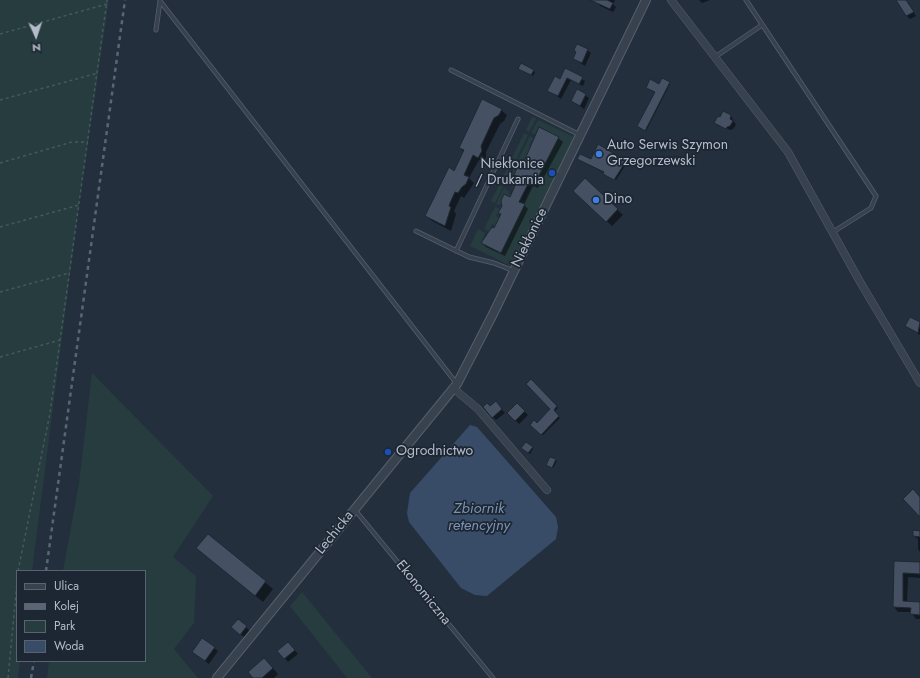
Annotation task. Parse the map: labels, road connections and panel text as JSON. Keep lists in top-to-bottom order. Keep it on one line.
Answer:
{"streets":{"street":["Niekłonice","Lechicka"],"lane":["Ekonomiczna"]},"crossings":[["Niekłonice","Lechicka"],["Lechicka","Ekonomiczna"]],"water":["Zbiornik retencyjny"],"places":["Auto Serwis Szymon Grzegorzewski","Niekłonice / Drukarnia","Dino","Ogrodnictwo"],"legend":["Ulica","Kolej","Park","Woda"],"north":"bottom"}
